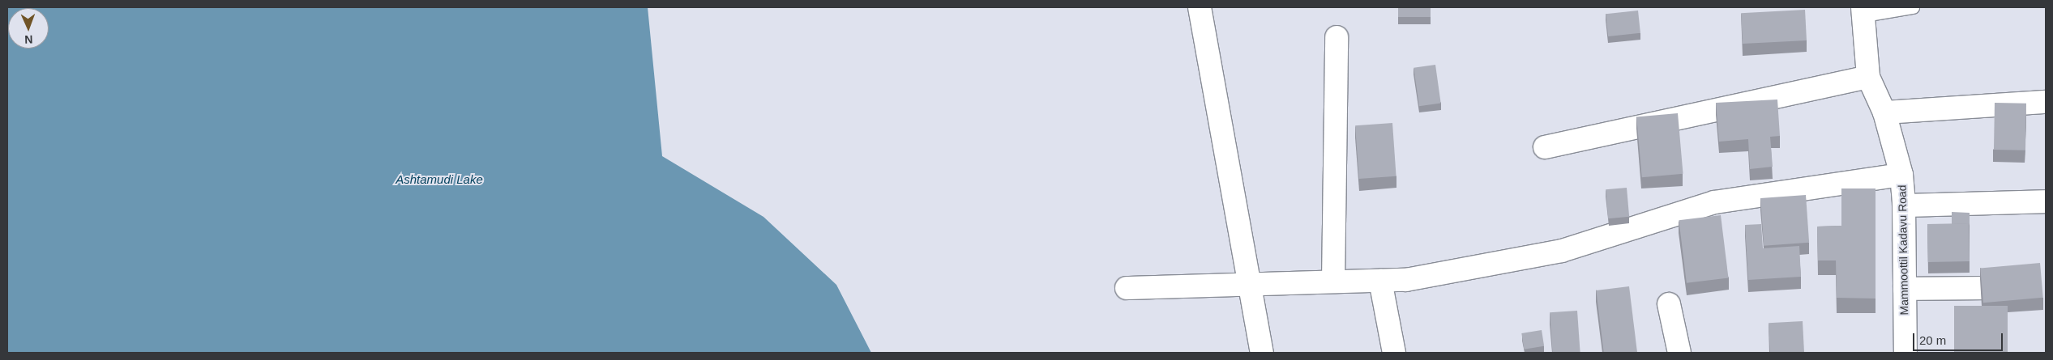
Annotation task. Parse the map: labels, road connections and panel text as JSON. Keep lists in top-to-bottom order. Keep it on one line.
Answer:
{"streets":{"street":["Mammoottil Kadavu Road"]},"water":["Ashtamudi Lake"],"scale_bar":"20 m","north":"bottom"}
